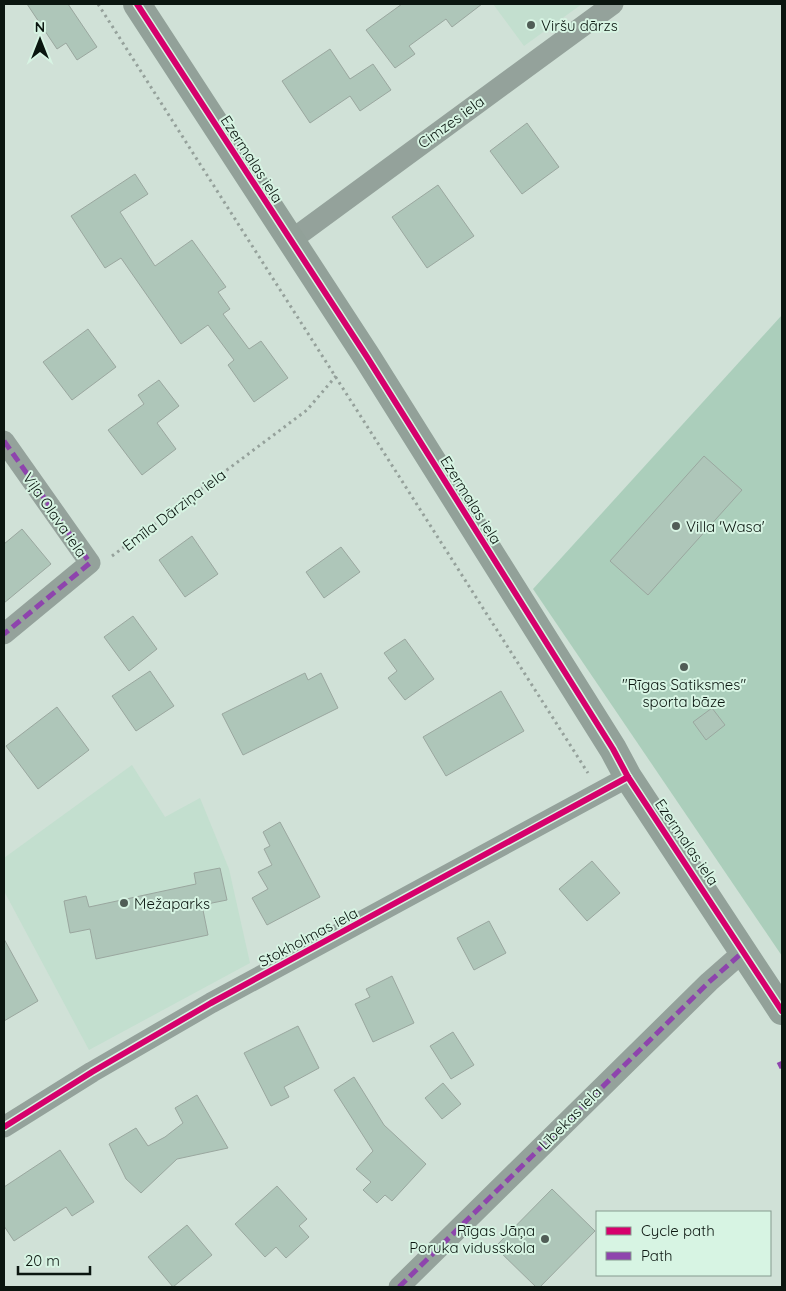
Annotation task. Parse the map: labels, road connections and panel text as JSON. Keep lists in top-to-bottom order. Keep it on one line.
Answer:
{"streets":{"street":["Cimzes iela","Ezermalas iela","Viļa Olava iela","Stokholmas iela","Lībekas iela"],"path":["Emīla Dārziņa iela"]},"crossings":[["Cimzes iela","Ezermalas iela"],["Ezermalas iela","Stokholmas iela"],["Ezermalas iela","Lībekas iela"],["Emīla Dārziņa iela","Viļa Olava iela"]],"places":["Viršu dārzs","Villa 'Wasa'","\"Rīgas Satiksmes\" sporta bāze","Mežaparks","Rīgas Jāņa Poruka vidusskola"],"legend":["Cycle path","Path"],"scale_bar":"20 m","north":"top"}
